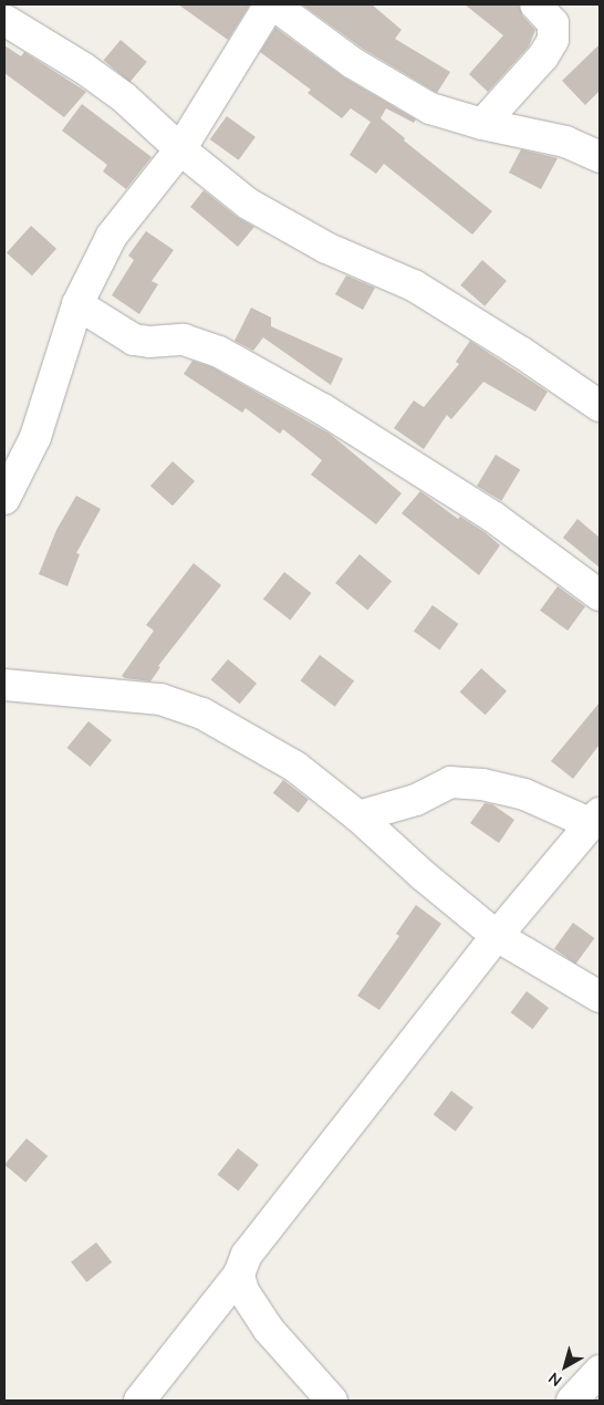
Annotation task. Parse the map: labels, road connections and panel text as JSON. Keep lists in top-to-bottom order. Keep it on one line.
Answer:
{"north":"bottom left"}
